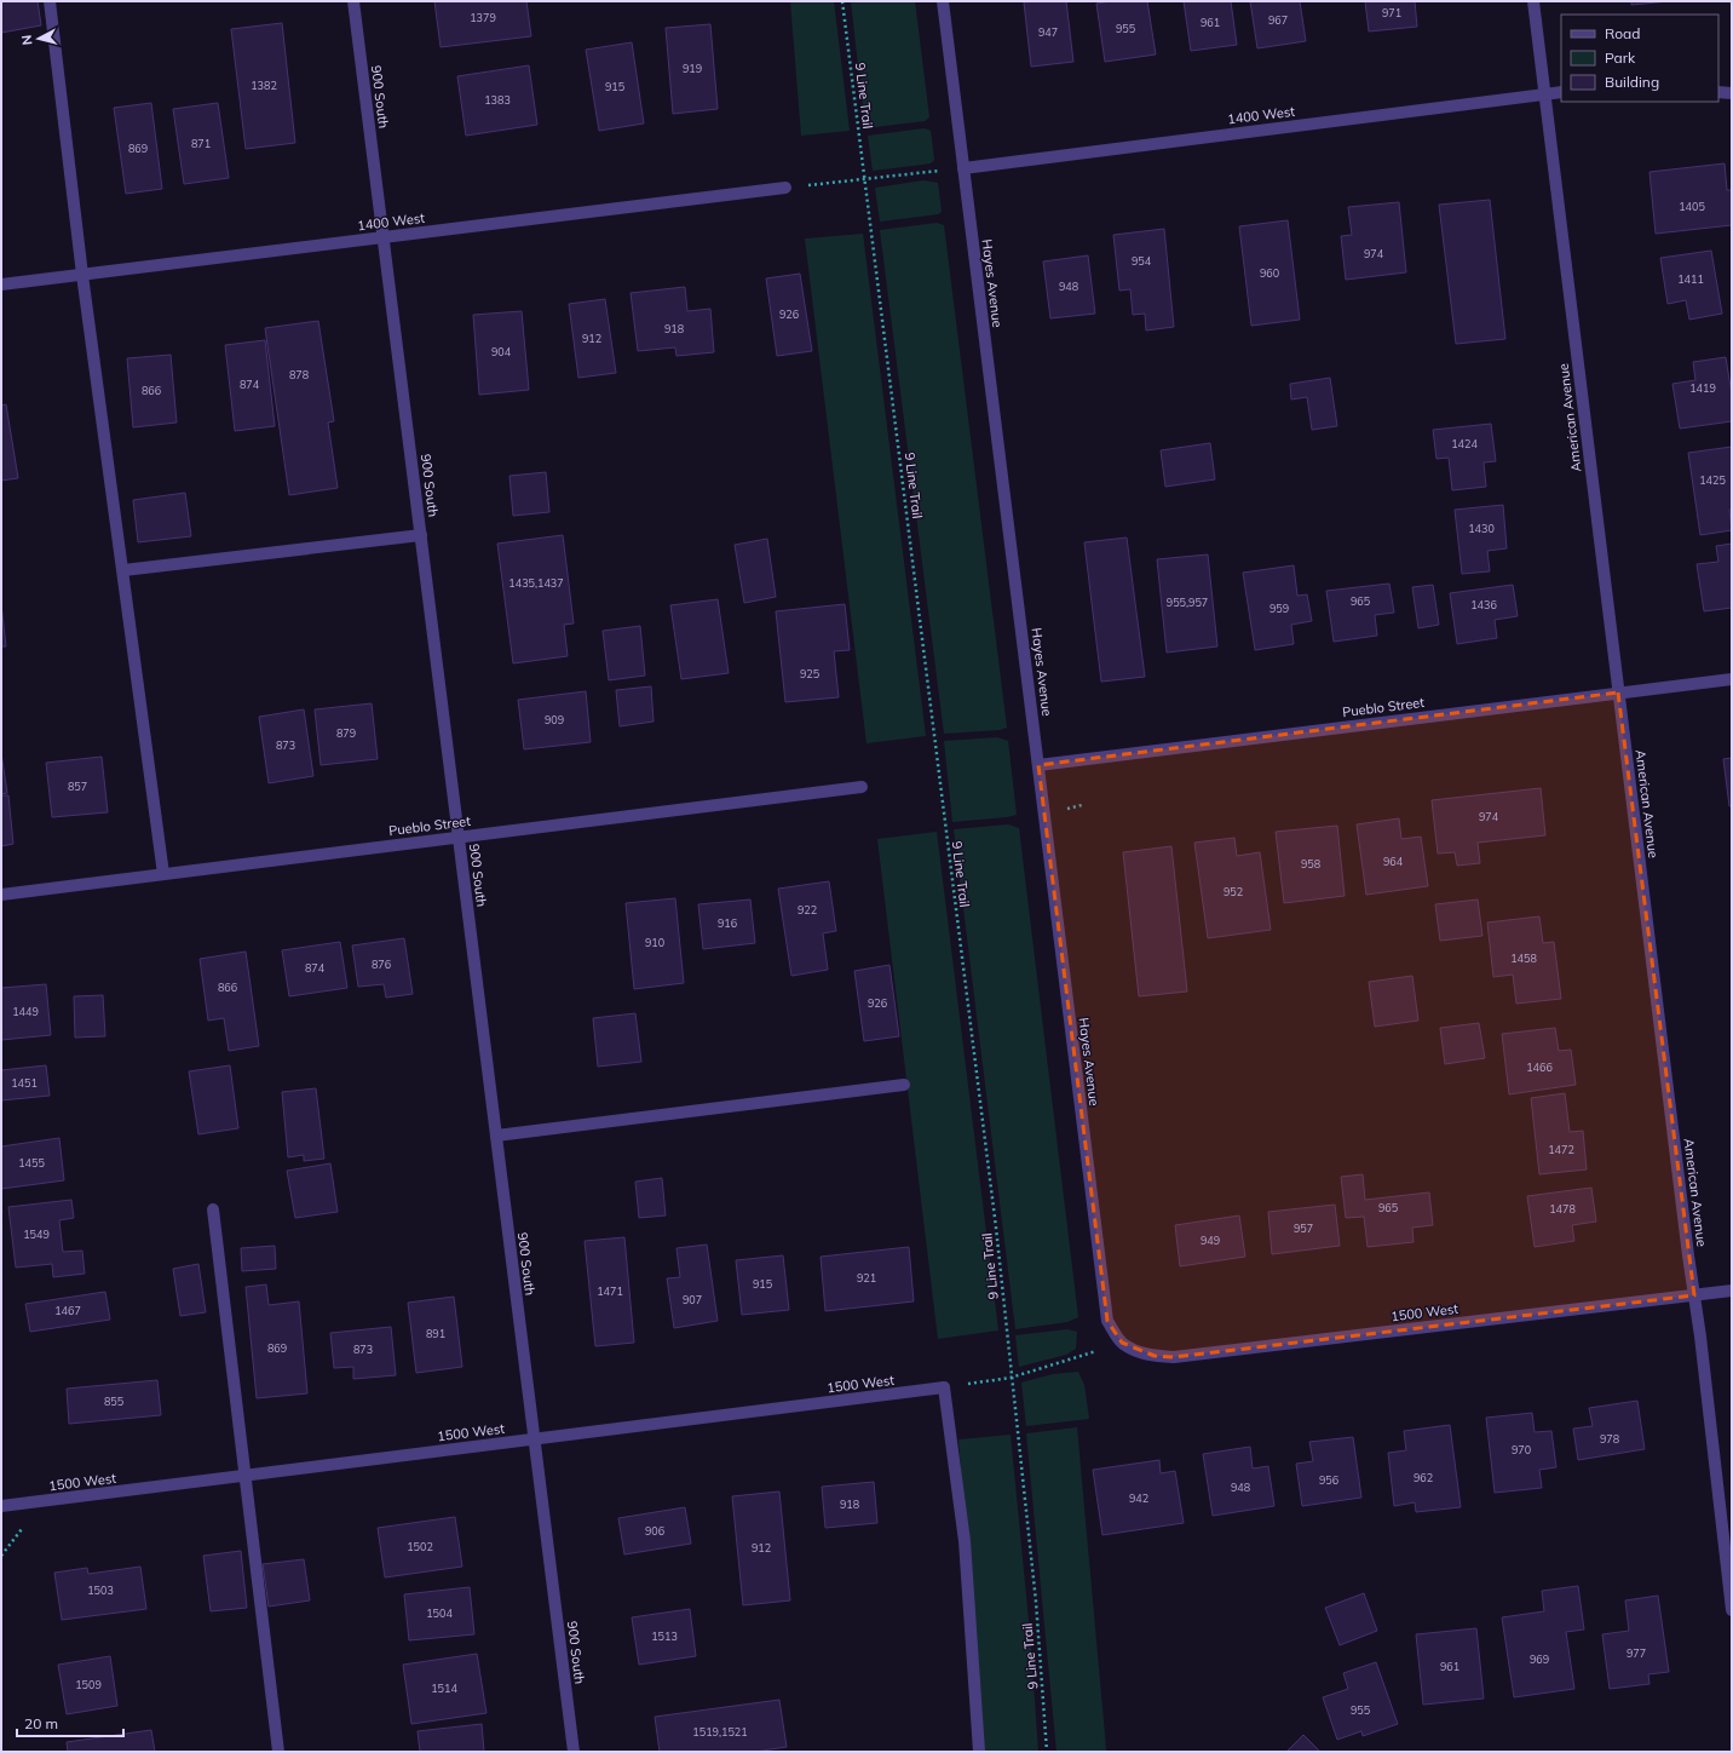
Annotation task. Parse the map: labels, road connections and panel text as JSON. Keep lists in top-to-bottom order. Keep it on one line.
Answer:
{"streets":{"street":["900 South","1400 West","Hayes Avenue","American Avenue","Pueblo Street","1500 West"],"path":["9 Line Trail"]},"crossings":[["900 South","1400 West"],["900 South","Pueblo Street"],["900 South","1500 West"],["1400 West","Hayes Avenue"],["1400 West","American Avenue"],["Hayes Avenue","Pueblo Street"],["Hayes Avenue","1500 West"],["American Avenue","Pueblo Street"],["American Avenue","1500 West"]],"house_numbers":["971","1379","967","961","955","947","919","1382","915","1383","871","869","1405","974","954","960","1411","948","926","918","912","904","878","874","1419","866","1424","1425","1430","1435,1437","965","955,957","1436","959","925","909","879","873","857","974","964","958","952","922","916","910","1458","876","874","866","926","1449","1466","1451","1472","1455","965","1478","957","1549","949","921","915","1471","907","1467","891","869","873","855","978","970","962","956","948","942","918","906","1502","912","1503","1504","1513","977","969","961","1509","1514","955","1519,1521"],"legend":["Road","Park","Building"],"scale_bar":"20 m","north":"left"}
